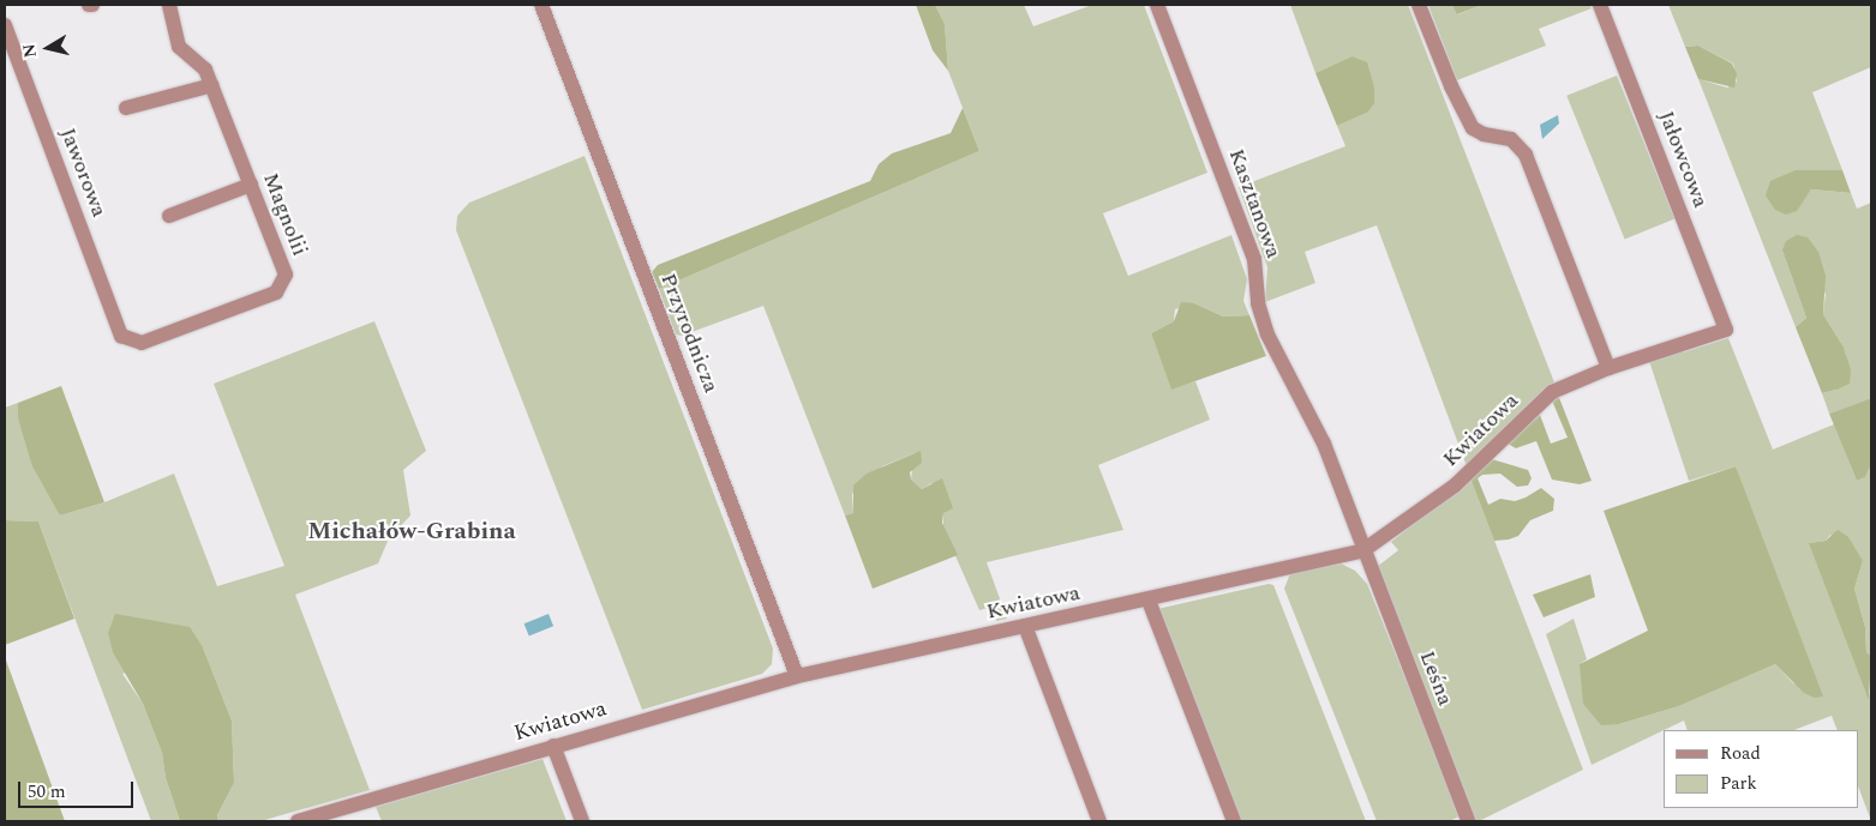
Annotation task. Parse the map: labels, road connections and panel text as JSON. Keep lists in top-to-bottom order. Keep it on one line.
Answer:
{"streets":{"street":["Jałowcowa","Jaworowa","Kasztanowa","Magnolii","Przyrodnicza","Kwiatowa","Leśna"]},"crossings":[["Jałowcowa","Kwiatowa"],["Jaworowa","Magnolii"],["Kasztanowa","Kwiatowa"],["Kasztanowa","Leśna"],["Przyrodnicza","Kwiatowa"],["Kwiatowa","Leśna"]],"districts":["Michałów-Grabina"],"legend":["Road","Park"],"scale_bar":"50 m","north":"left"}
